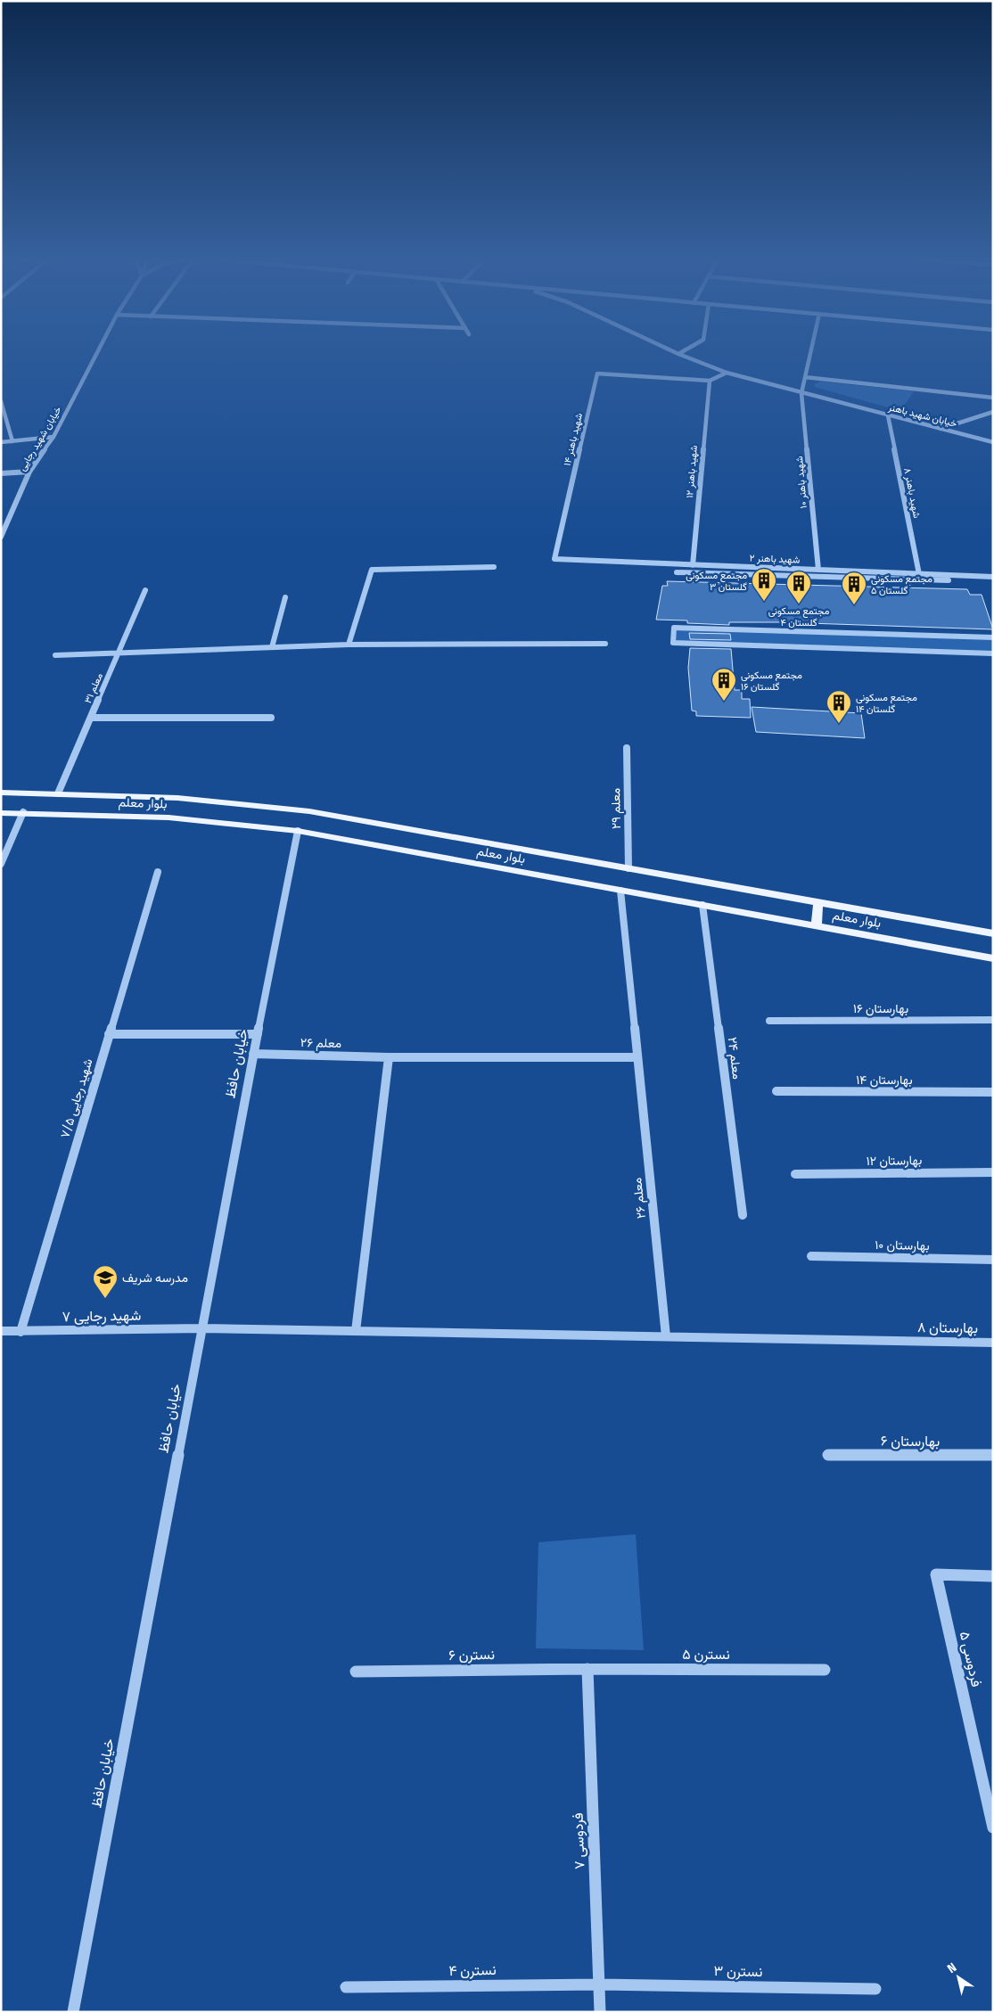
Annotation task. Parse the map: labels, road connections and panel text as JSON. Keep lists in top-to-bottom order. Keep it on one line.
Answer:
{"streets":{"main road":["بلوار معلم"],"street":["خیابان شهید باهنر","خیابان شهید رجایی","شهید باهنر ۱۴","شهید باهنر ۱۲","شهید باهنر ۱۰","شهید باهنر ۸","شهید باهنر ۲","معلم ۳۱","معلم ۲۹","بهارستان ۱۶","معلم ۲۶","معلم ۲۴","خیابان حافظ","بهارستان ۱۴","شهید رجایی ۷/۵","بهارستان ۱۲","بهارستان ۱۰","شهید رجایی ۷","بهارستان ۸","بهارستان ۶","نسترن ۵","نسترن ۶","فردوسی ۵","فردوسی ۷","نسترن ۴","نسترن ۳"]},"crossings":[["خیابان شهید باهنر","شهید باهنر ۱۴"],["خیابان شهید باهنر","شهید باهنر ۱۰"],["خیابان شهید باهنر","شهید باهنر ۸"],["شهید باهنر ۱۴","شهید باهنر ۱۲"],["شهید باهنر ۱۴","شهید باهنر ۲"],["شهید باهنر ۱۲","شهید باهنر ۲"],["شهید باهنر ۱۰","شهید باهنر ۲"],["شهید باهنر ۸","شهید باهنر ۲"],["معلم ۳۱","بلوار معلم"],["بلوار معلم","معلم ۲۹"],["بلوار معلم","معلم ۲۶"],["بلوار معلم","معلم ۲۴"],["بلوار معلم","خیابان حافظ"],["معلم ۲۶","خیابان حافظ"],["معلم ۲۶","شهید رجایی ۷"],["معلم ۲۶","بهارستان ۸"],["خیابان حافظ","شهید رجایی ۷"],["شهید رجایی ۷/۵","شهید رجایی ۷"],["شهید رجایی ۷","بهارستان ۸"],["نسترن ۵","نسترن ۶"],["نسترن ۵","فردوسی ۷"],["نسترن ۶","فردوسی ۷"],["فردوسی ۷","نسترن ۴"],["فردوسی ۷","نسترن ۳"],["نسترن ۴","نسترن ۳"]],"places":{"building":["مجتمع مسکونی گلستان ۳","مجتمع مسکونی گلستان ۴","مجتمع مسکونی گلستان ۵","مجتمع مسکونی گلستان ۱۶","مجتمع مسکونی گلستان ۱۴"],"school or university":["مدرسه شریف"]},"north":"top left"}
